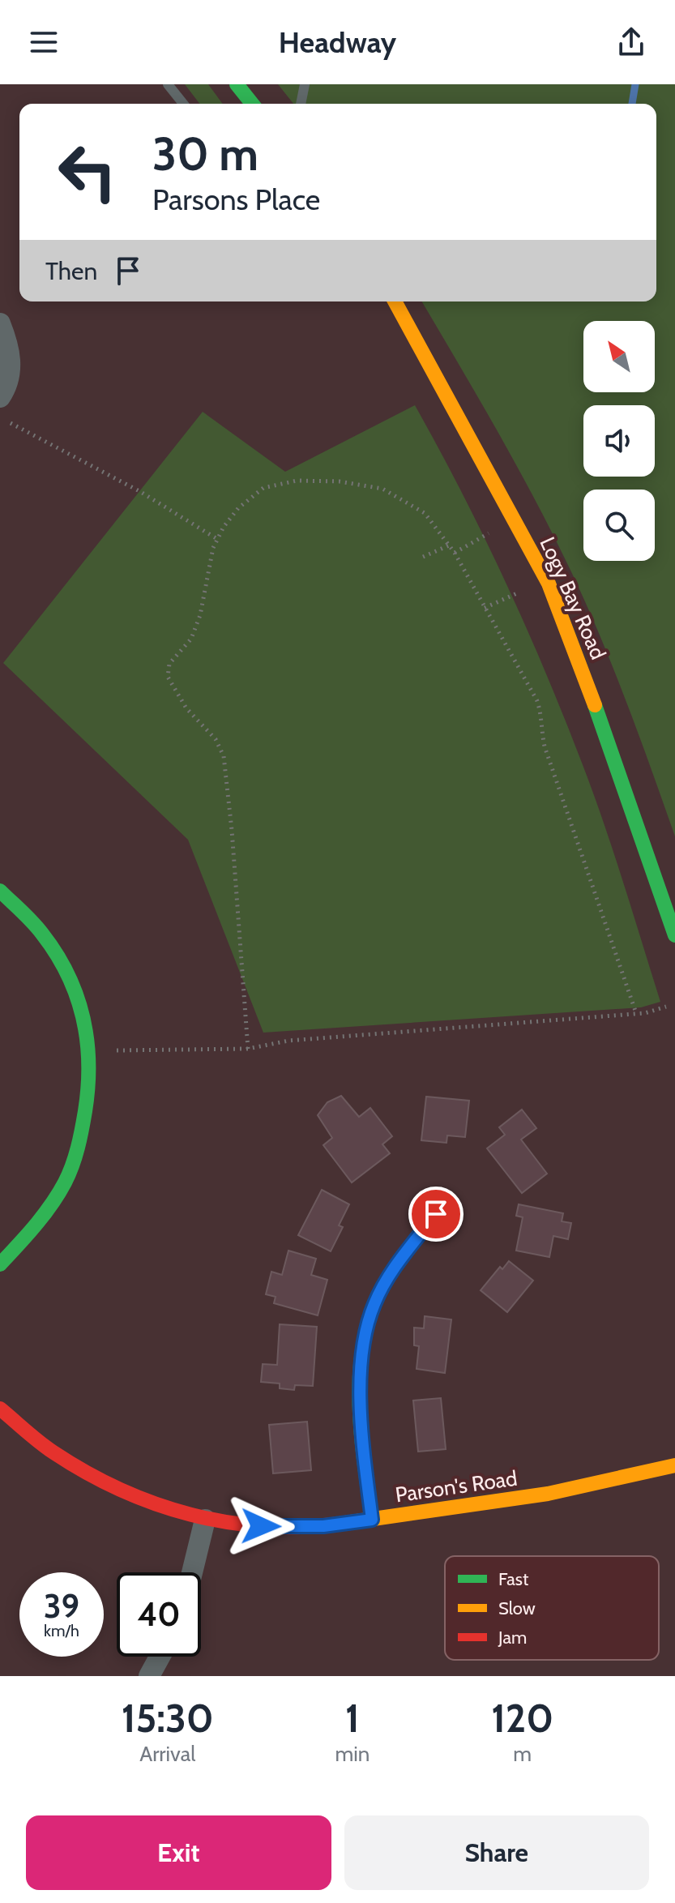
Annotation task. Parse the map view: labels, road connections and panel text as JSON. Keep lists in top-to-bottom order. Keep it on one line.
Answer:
{"streets":{"street":["Logy Bay Road","Parson's Road"]},"legend":["Fast","Slow","Jam"],"north":"top left","page":{"header":"Headway","turn":["30 m","Parsons Place"],"then":"Then","speed":"39 km/h","limit":"40","eta":["15:30","Arrival","1","min","120","m"],"buttons":["Exit","Share"]}}
